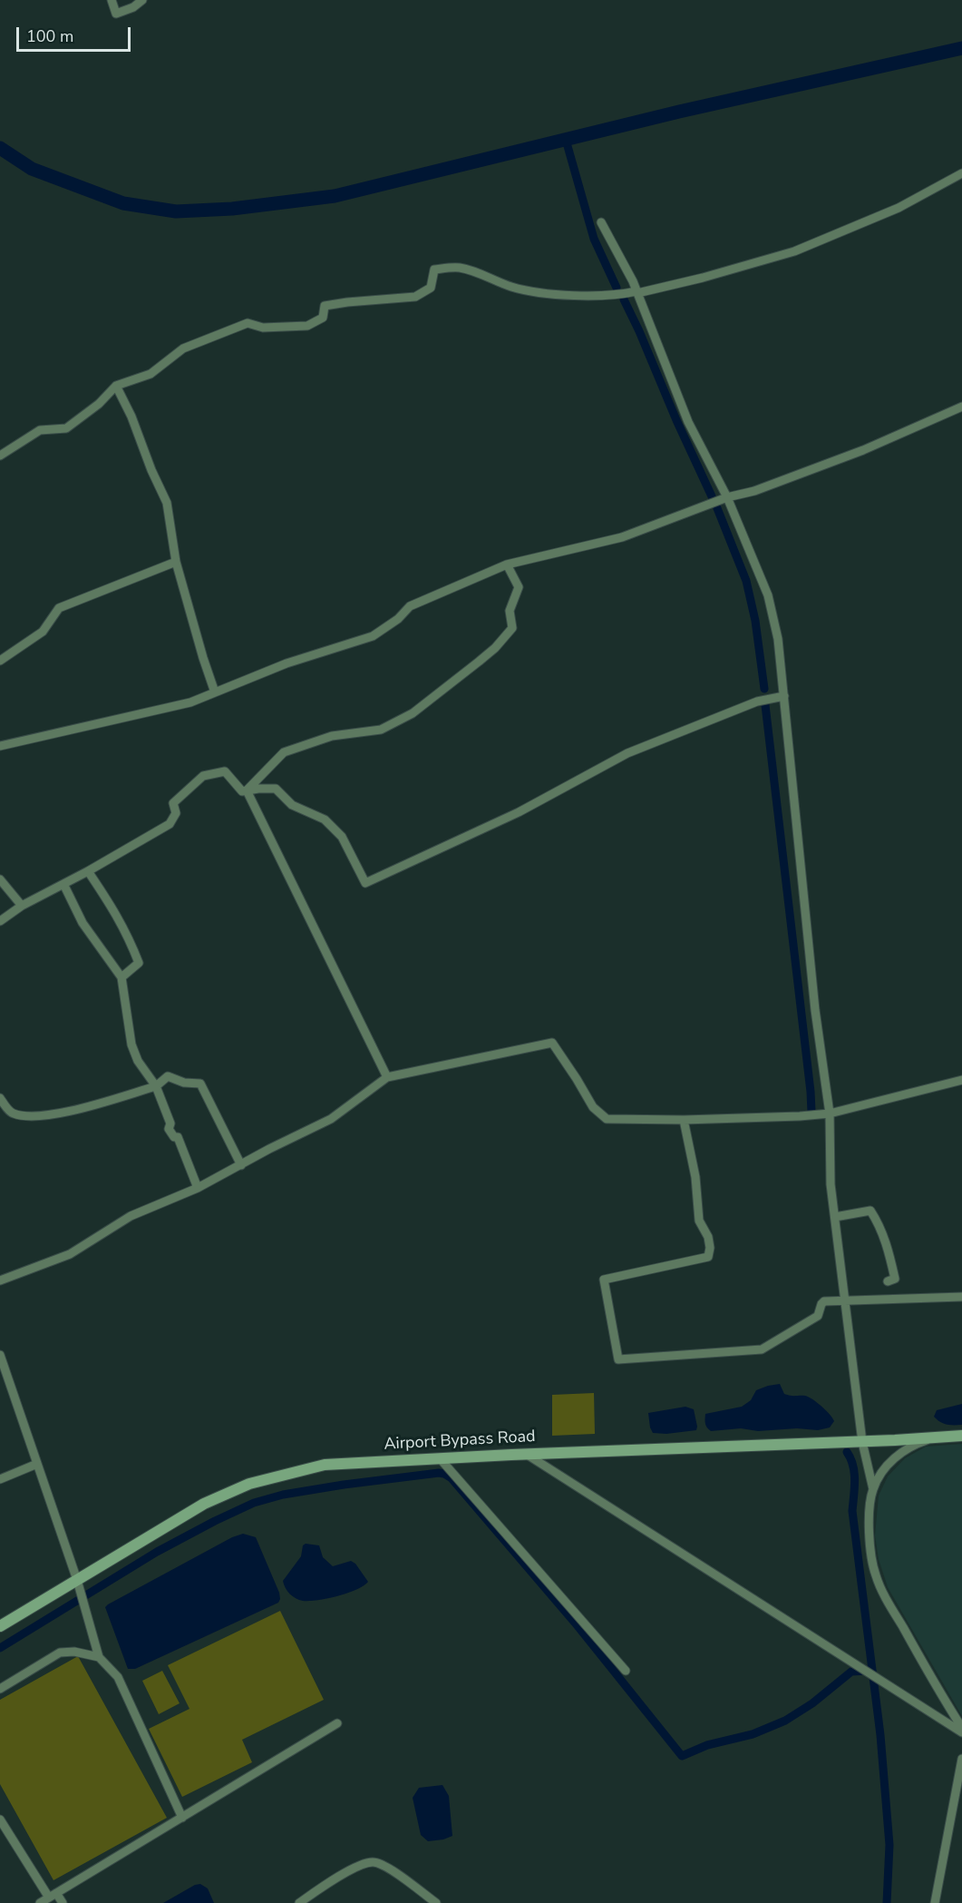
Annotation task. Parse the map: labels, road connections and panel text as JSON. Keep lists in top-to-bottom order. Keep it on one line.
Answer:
{"streets":{"street":["Airport Bypass Road"]},"scale_bar":"100 m"}
